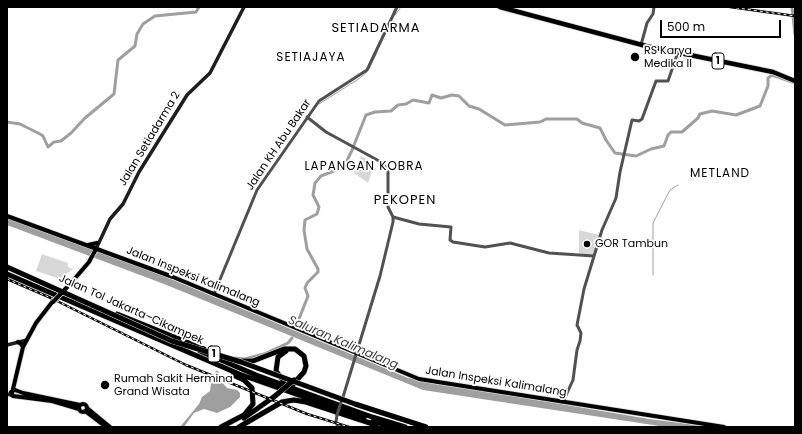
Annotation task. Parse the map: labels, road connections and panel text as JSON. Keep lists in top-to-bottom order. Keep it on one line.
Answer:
{"streets":{"highway":["1","Jalan Tol Jakarta–Cikampek"],"main road":["Jalan Setiadarma 2","Jalan Inspeksi Kalimalang"],"street":["Jalan KH Abu Bakar"]},"crossings":[["1","Jalan Tol Jakarta–Cikampek"],["Jalan Setiadarma 2","Jalan Inspeksi Kalimalang"],["Jalan KH Abu Bakar","Jalan Inspeksi Kalimalang"]],"districts":["SETIADARMA","SETIAJAYA","LAPANGAN KOBRA","METLAND","PEKOPEN"],"water":["Saluran Kalimalang"],"places":["RS Karya Medika II","GOR Tambun","Rumah Sakit Hermina Grand Wisata"],"scale_bar":"500 m"}
